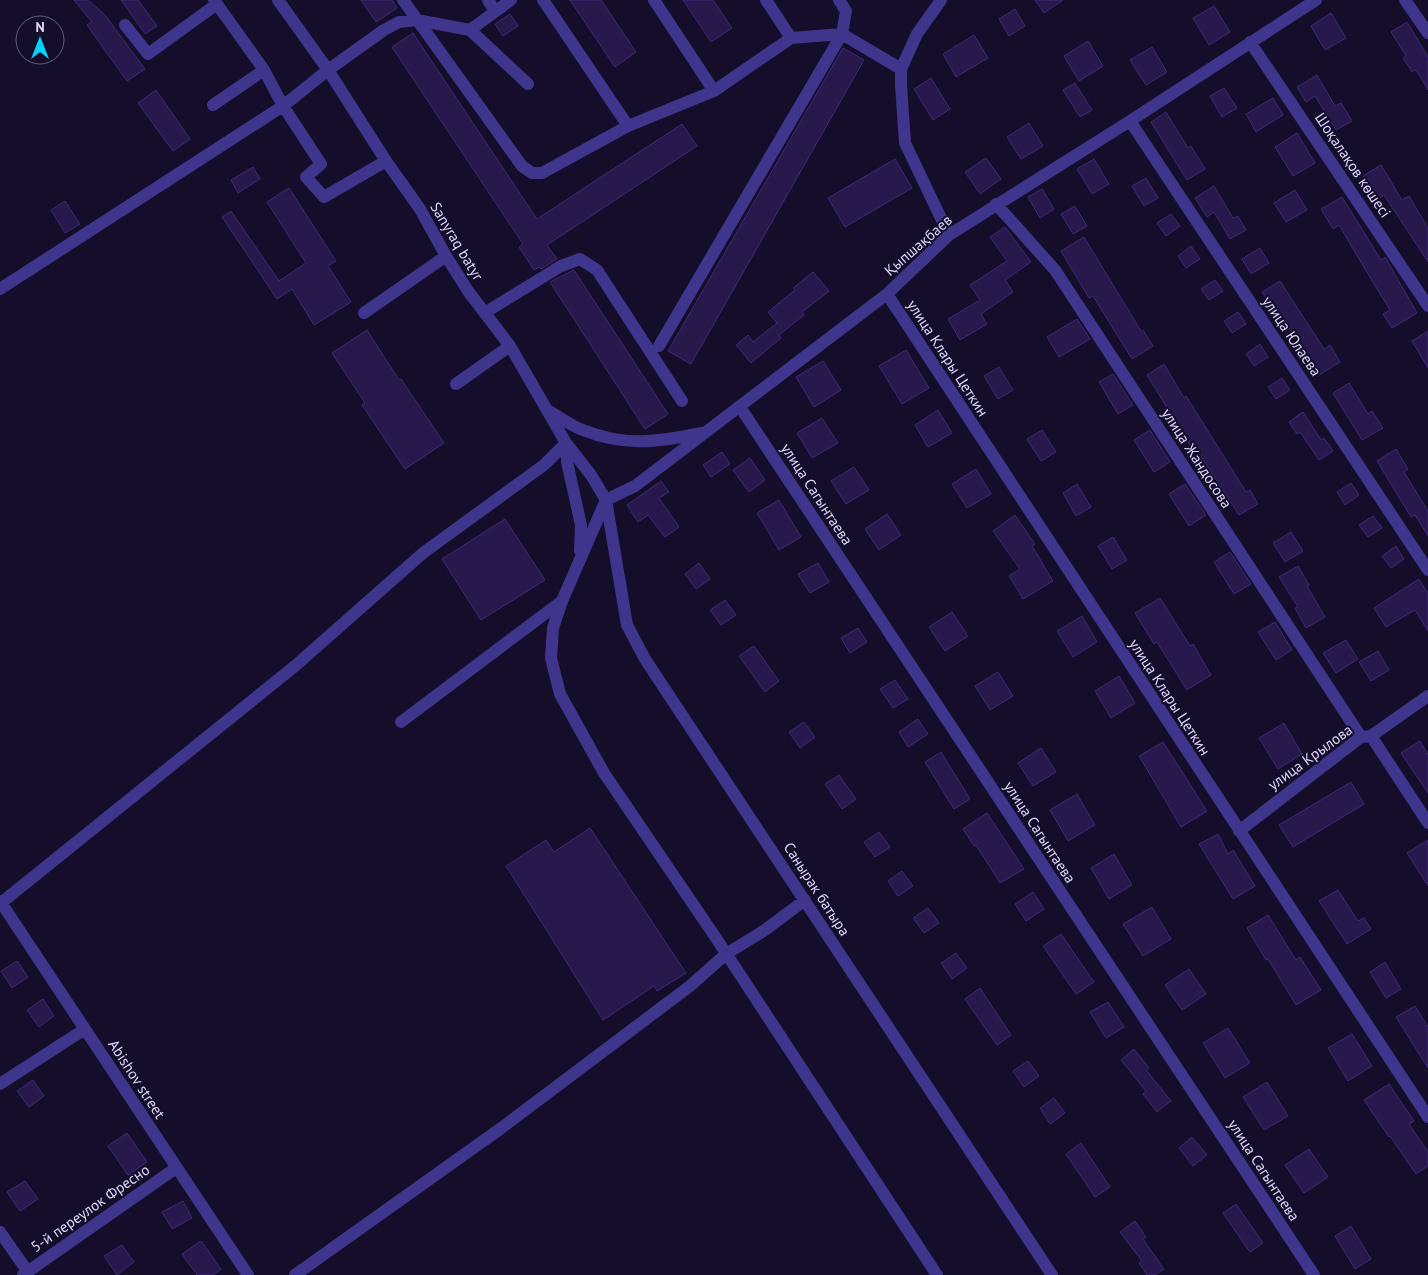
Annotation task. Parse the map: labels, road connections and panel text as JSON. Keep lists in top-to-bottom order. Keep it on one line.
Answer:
{"streets":{"street":["Шоқалақов көшесі","Sanyraq batyr","Қыпшақбаев","улица Юлаева","улица Клары Цеткин","улица Жандосова","улица Сагынтаева","улица Крылова","Санырак батыра","Abishov street","5-й переулок Фресно"]},"crossings":[["Шоқалақов көшесі","Қыпшақбаев"],["Sanyraq batyr","Қыпшақбаев"],["Sanyraq batyr","Санырак батыра"],["Қыпшақбаев","улица Юлаева"],["Қыпшақбаев","улица Клары Цеткин"],["Қыпшақбаев","улица Жандосова"],["Қыпшақбаев","улица Сагынтаева"],["Қыпшақбаев","Санырак батыра"],["улица Клары Цеткин","улица Крылова"],["улица Жандосова","улица Крылова"],["Abishov street","5-й переулок Фресно"]],"north":"top"}
